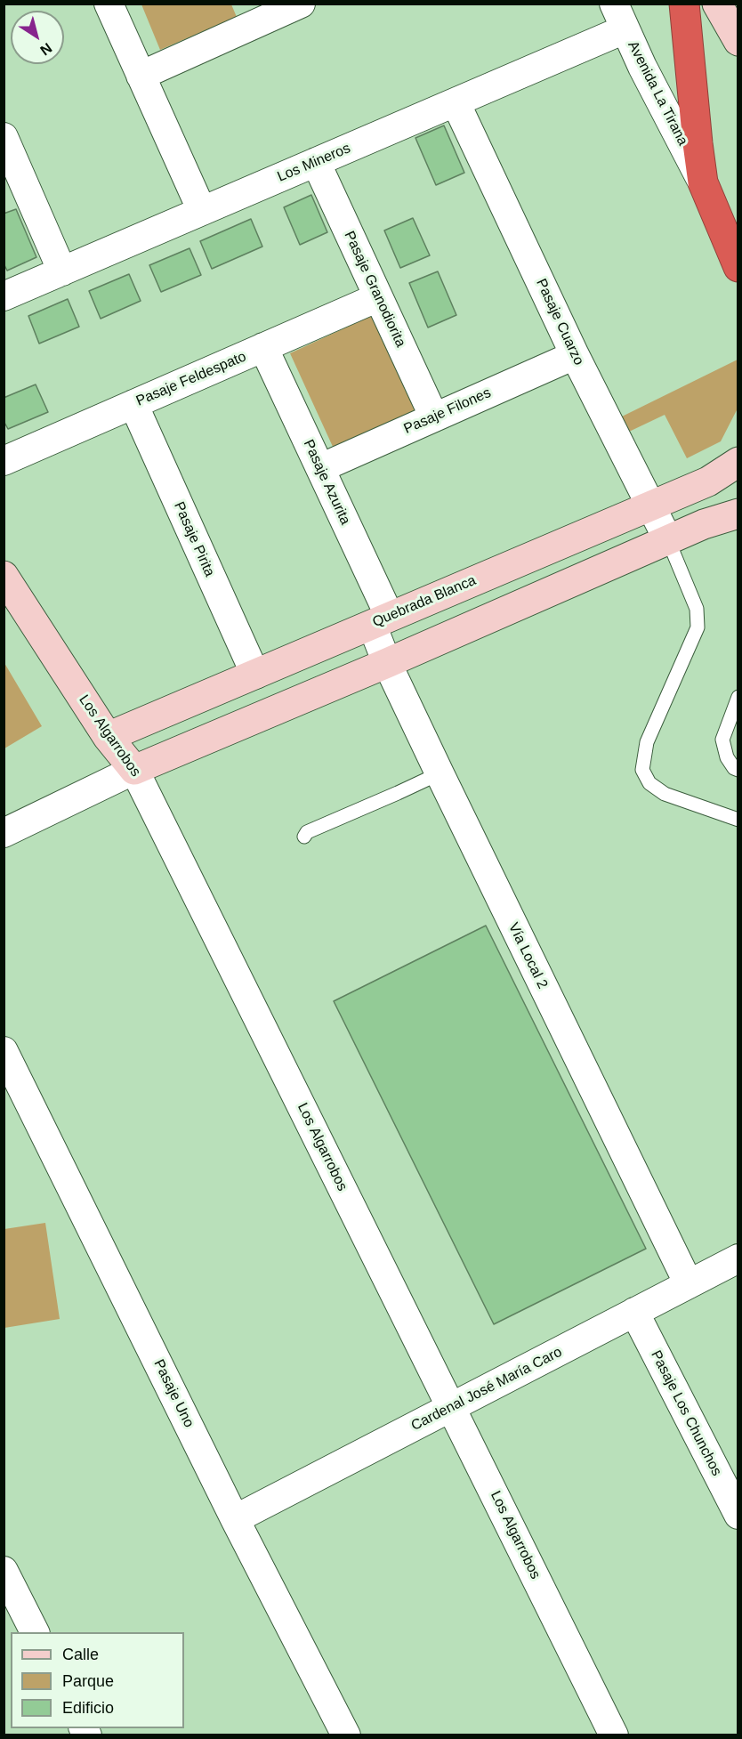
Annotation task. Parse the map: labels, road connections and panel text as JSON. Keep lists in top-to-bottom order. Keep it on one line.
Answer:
{"streets":{"highway":["Avenida La Tirana"],"street":["Los Mineros","Pasaje Granodiorita","Pasaje Cuarzo","Pasaje Feldespato","Pasaje Filones","Pasaje Azurita","Pasaje Pirita","Quebrada Blanca","Los Algarrobos","Vía Local 2","Cardenal José María Caro","Pasaje Uno","Pasaje Los Chunchos"]},"crossings":[["Avenida La Tirana","Los Mineros"],["Los Mineros","Pasaje Granodiorita"],["Los Mineros","Pasaje Cuarzo"],["Pasaje Granodiorita","Pasaje Feldespato"],["Pasaje Granodiorita","Pasaje Filones"],["Pasaje Cuarzo","Pasaje Filones"],["Pasaje Cuarzo","Quebrada Blanca"],["Pasaje Feldespato","Pasaje Azurita"],["Pasaje Feldespato","Pasaje Pirita"],["Pasaje Filones","Pasaje Azurita"],["Pasaje Azurita","Quebrada Blanca"],["Pasaje Azurita","Vía Local 2"],["Pasaje Pirita","Quebrada Blanca"],["Quebrada Blanca","Los Algarrobos"],["Quebrada Blanca","Vía Local 2"],["Los Algarrobos","Cardenal José María Caro"],["Vía Local 2","Cardenal José María Caro"],["Cardenal José María Caro","Pasaje Uno"],["Cardenal José María Caro","Pasaje Los Chunchos"]],"legend":["Calle","Parque","Edificio"],"north":"bottom right"}
